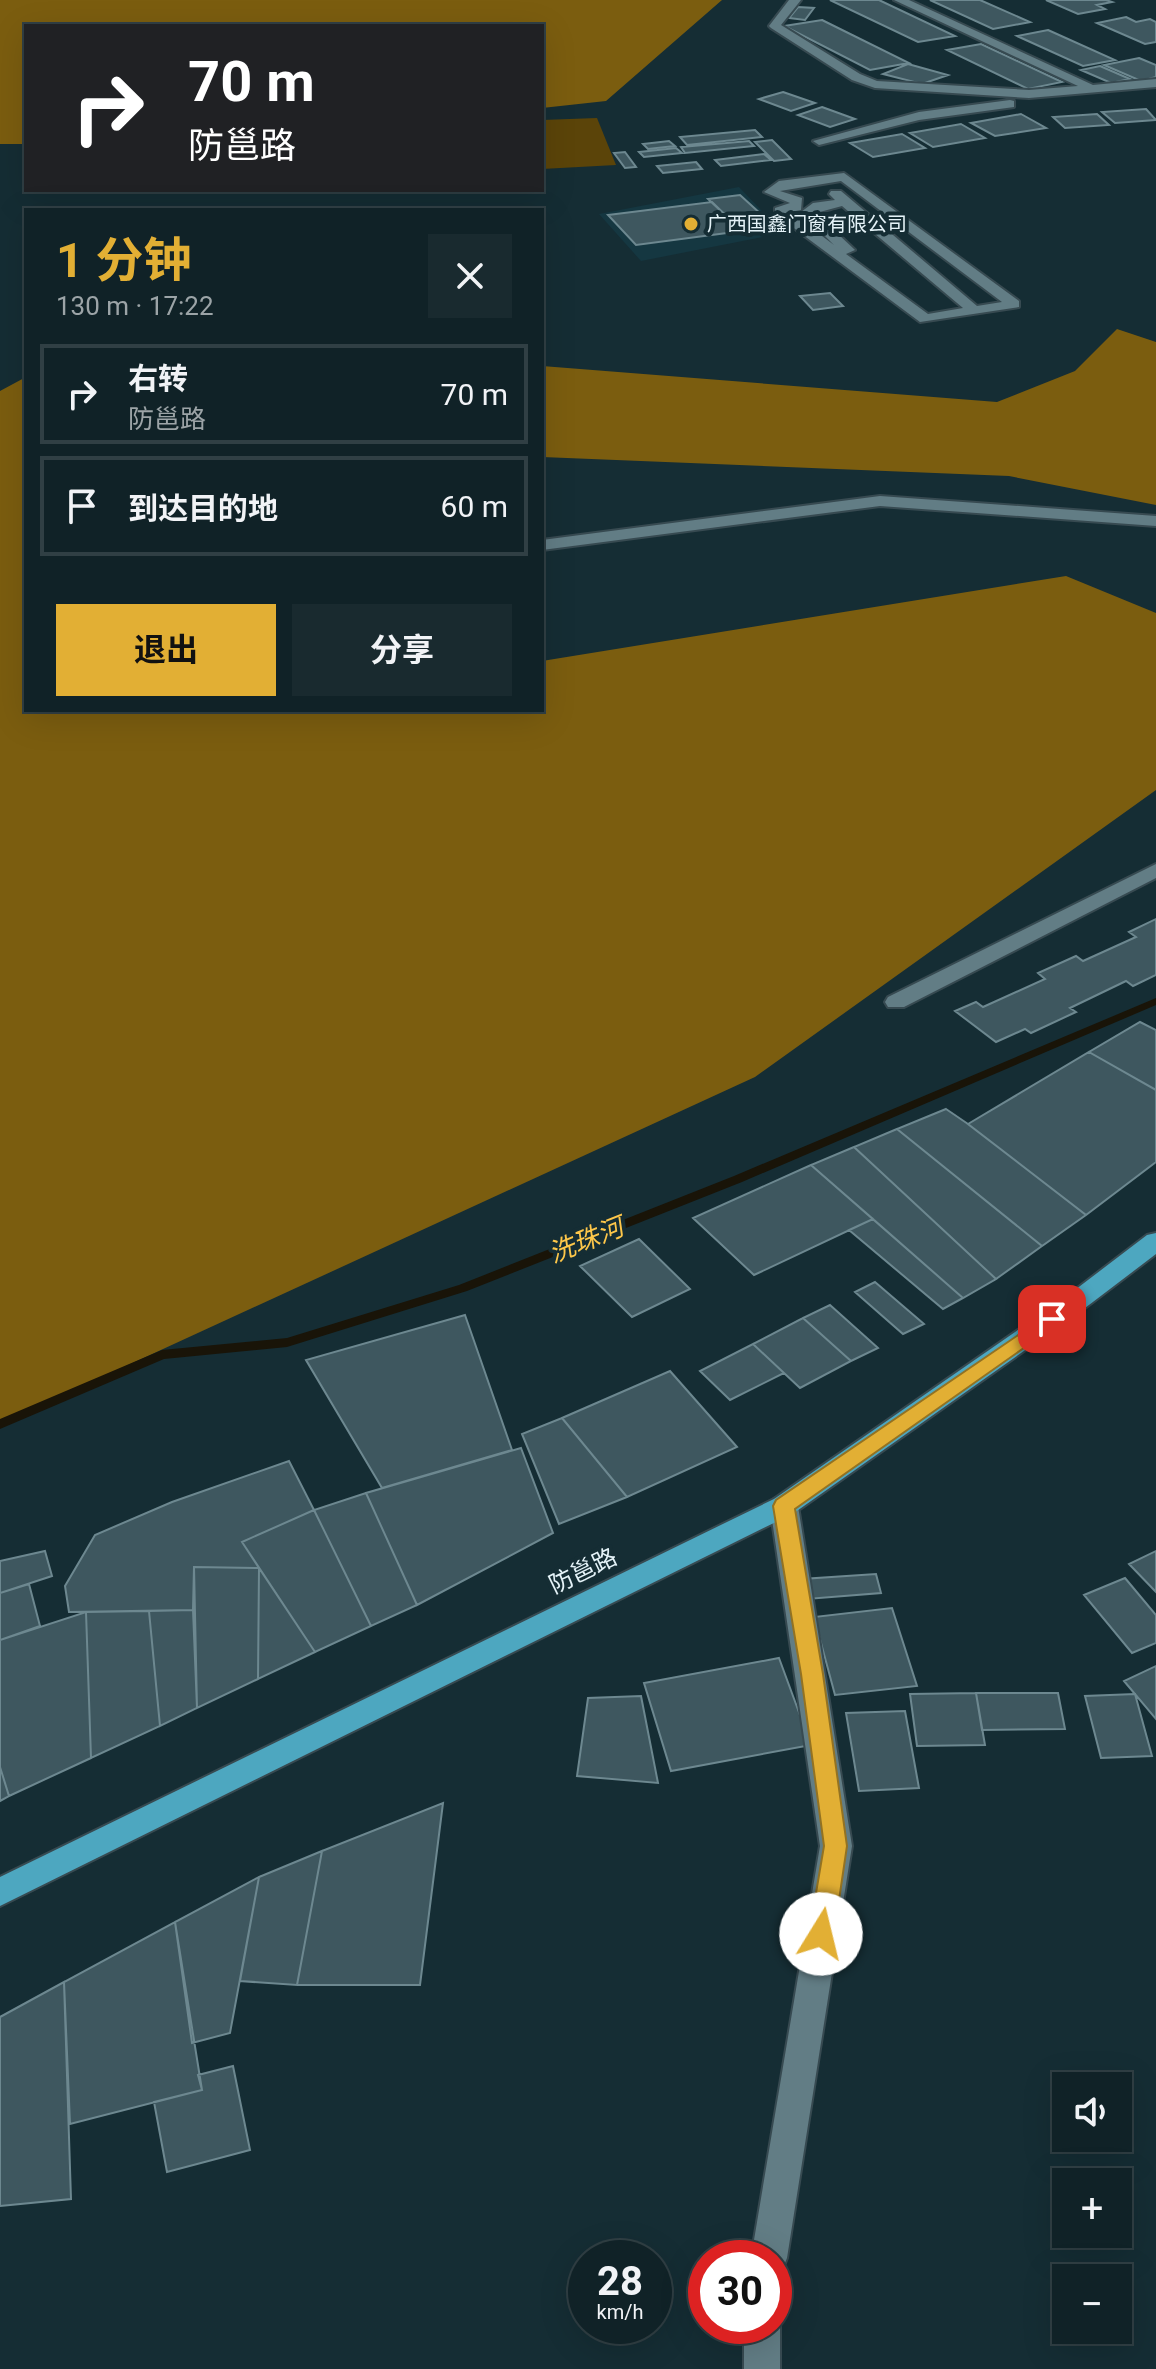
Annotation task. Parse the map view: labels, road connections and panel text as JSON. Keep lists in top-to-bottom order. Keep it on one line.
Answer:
{"streets":{"highway":["防邕路"]},"water":["洗珠河"],"places":["广西国鑫门窗有限公司"],"page":{"turn":["70 m","防邕路"],"heading":["1 分钟","130 m · 17:22"],"list":[{"name":"右转","note":"防邕路","value":"70 m"},{"name":"到达目的地","value":"60 m"}],"buttons":["退出","分享"],"map_buttons":["+","−"],"speed":"28 km/h","limit":"30"}}
